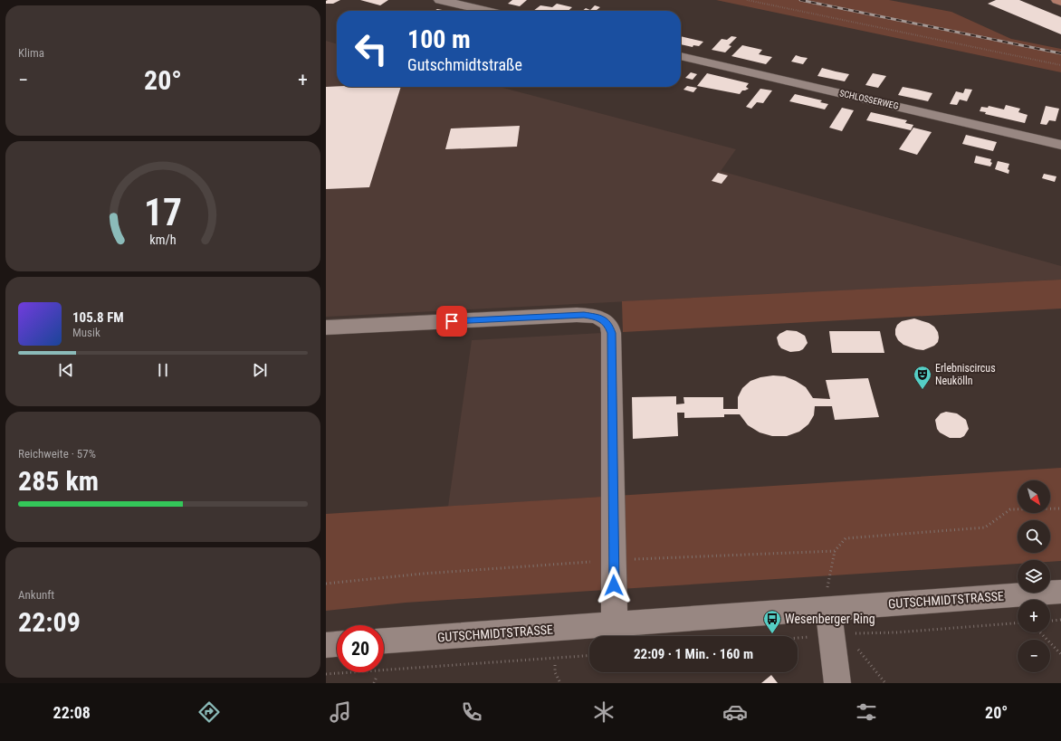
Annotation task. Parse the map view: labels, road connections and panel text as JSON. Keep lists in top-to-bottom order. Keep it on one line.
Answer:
{"streets":{"street":["SCHLOSSERWEG","GUTSCHMIDTSTRASSE"]},"places":{"theatre":["Erlebniscircus Neukölln"],"bus stop":["Wesenberger Ring"]},"north":"bottom right","page":{"tile":["Klima",["Reichweite · 57%","285 km"],["Ankunft","22:09"]],"turn":["100 m","Gutschmidtstraße"],"heat":["−","20°","+"],"song":["105.8 FM","Musik"],"map_buttons":["+","−"],"limit":"20","trip":"22:09 · 1 Min. · 160 m","tabs":["22:08","20°"],"gauge":["17","km/h"]}}
